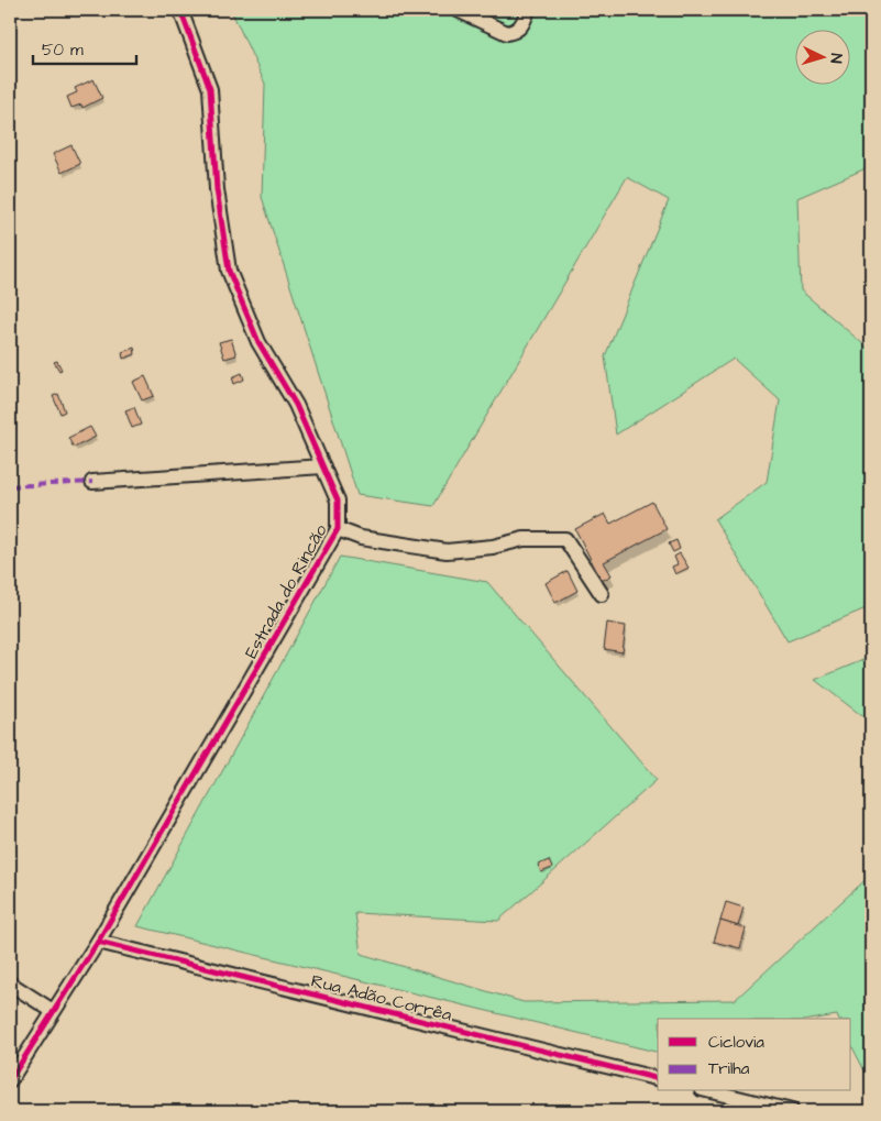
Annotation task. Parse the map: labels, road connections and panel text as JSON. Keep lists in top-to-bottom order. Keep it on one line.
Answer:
{"streets":{"street":["Estrada do Rincão","Rua Adão Corrêa"]},"crossings":[["Estrada do Rincão","Rua Adão Corrêa"]],"legend":["Ciclovia","Trilha"],"scale_bar":"50 m","north":"right"}
